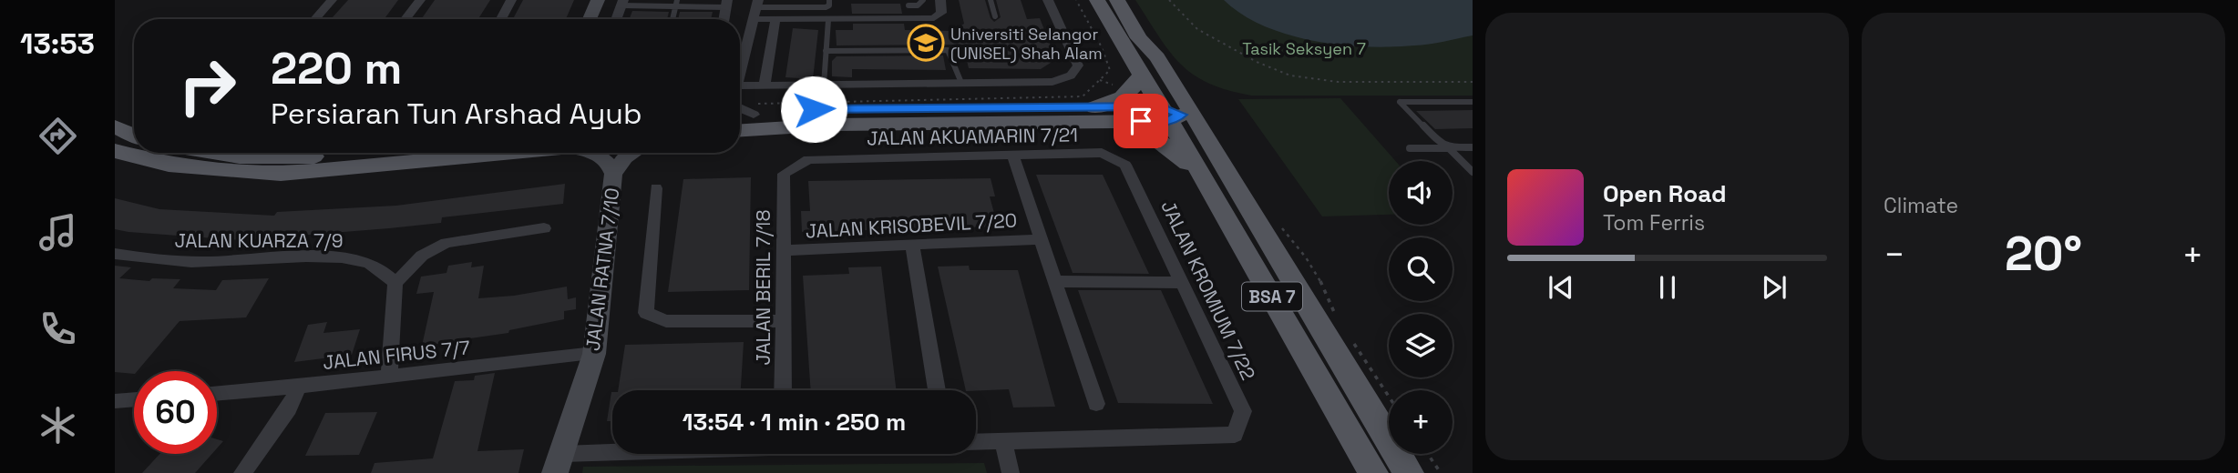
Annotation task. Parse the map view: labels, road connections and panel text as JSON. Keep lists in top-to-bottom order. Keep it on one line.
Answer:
{"streets":{"main road":["BSA 7"],"street":["JALAN AKUAMARIN 7/21","JALAN KRISOBEVIL 7/20","JALAN KUARZA 7/9","JALAN RATNA 7/10","JALAN BERIL 7/18","JALAN KROMIUM 7/22","JALAN FIRUS 7/7"]},"crossings":[["JALAN AKUAMARIN 7/21","JALAN BERIL 7/18"],["JALAN AKUAMARIN 7/21","JALAN KROMIUM 7/22"],["JALAN KRISOBEVIL 7/20","JALAN BERIL 7/18"],["JALAN RATNA 7/10","JALAN FIRUS 7/7"]],"parks":["Tasik Seksyen 7"],"places":{"school or university":["Universiti Selangor (UNISEL) Shah Alam"]},"page":{"tabs":"13:53","tile":"Climate","turn":["220 m","Persiaran Tun Arshad Ayub"],"map_buttons":"+","song":["Open Road","Tom Ferris"],"heat":["−","20°","+"],"limit":"60","trip":"13:54 · 1 min · 250 m"}}
